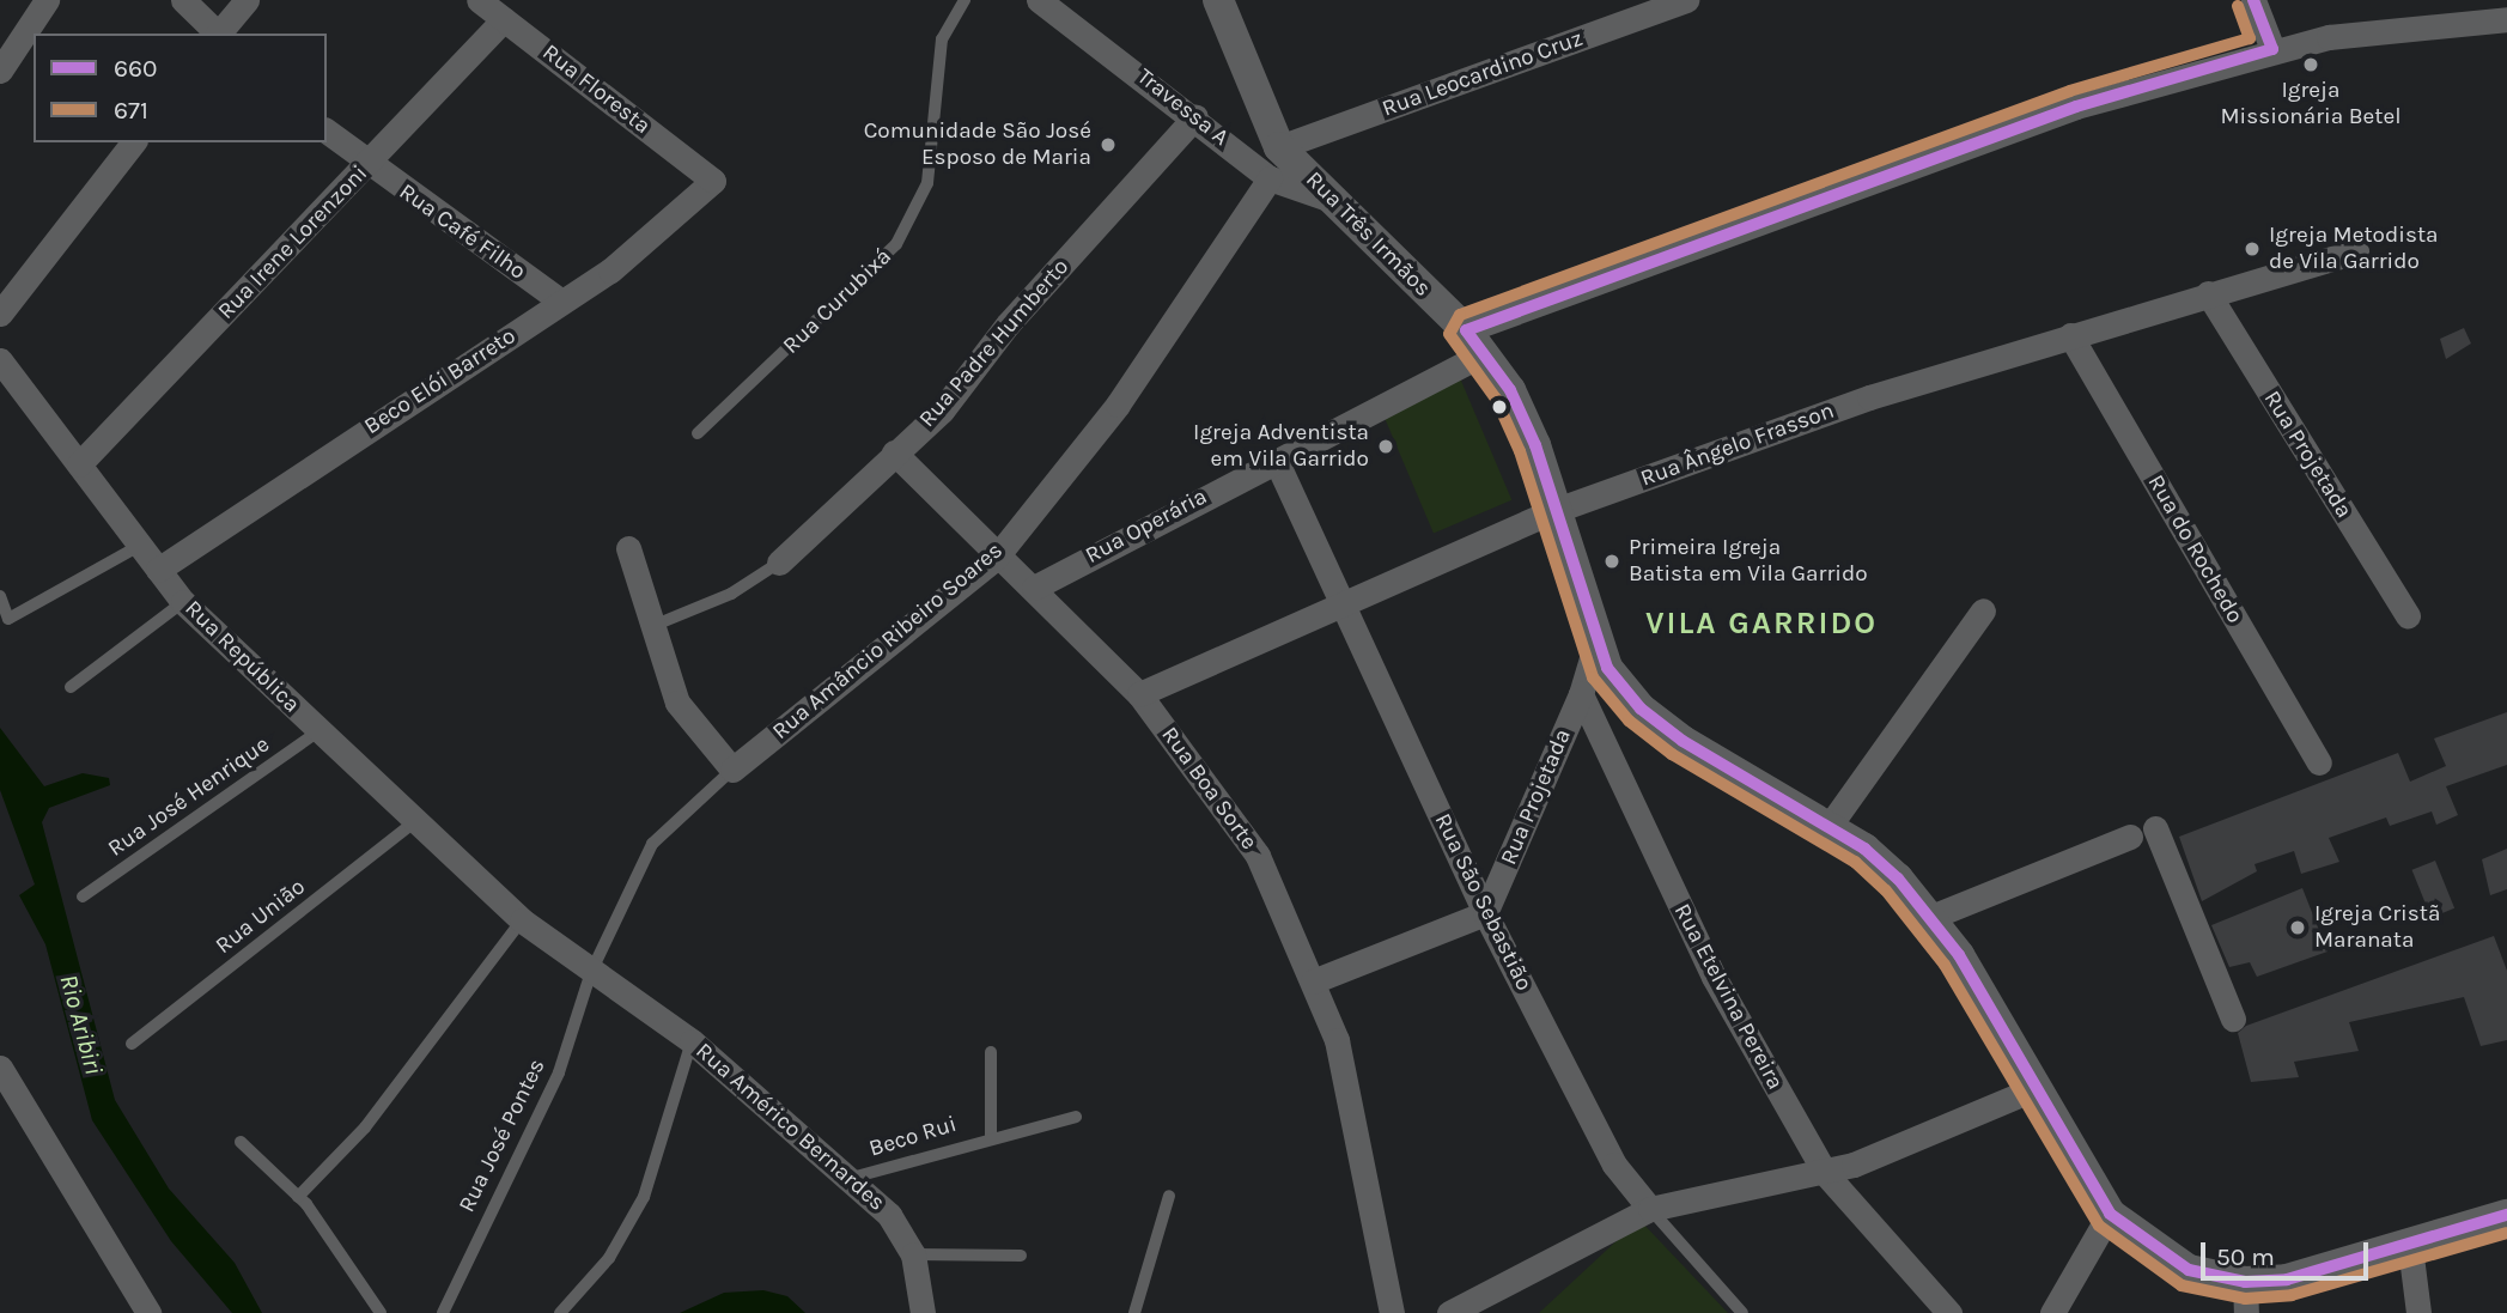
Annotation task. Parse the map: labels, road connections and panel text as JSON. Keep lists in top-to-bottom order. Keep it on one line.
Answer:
{"streets":{"street":["Rua Leocardino Cruz","Rua Floresta","Travessa A","Rua Café Filho","Rua Três Irmãos","Rua Irene Lorenzoni","Rua Padre Humberto","Beco Elói Barreto","Rua Ângelo Frasson","Rua Projetada","Rua Operária","Rua do Rochedo","Rua Amâncio Ribeiro Soares","Rua República","Rua Boa Sorte","Rua São Sebastião","Rua Etelvina Pereira","Rua Américo Bernardes"],"lane":["Rua Curubixá","Rua José Henrique","Rua União","Rua José Pontes","Beco Rui"]},"crossings":[["Rua Leocardino Cruz","Rua Três Irmãos"],["Rua Floresta","Rua Irene Lorenzoni"],["Rua Floresta","Beco Elói Barreto"],["Travessa A","Rua Três Irmãos"],["Travessa A","Rua Padre Humberto"],["Travessa A","Rua Amâncio Ribeiro Soares"],["Rua Café Filho","Rua Irene Lorenzoni"],["Rua Café Filho","Beco Elói Barreto"],["Rua Três Irmãos","Rua Ângelo Frasson"],["Rua Três Irmãos","Rua Operária"],["Rua Irene Lorenzoni","Rua República"],["Rua Padre Humberto","Rua Boa Sorte"],["Beco Elói Barreto","Rua República"],["Rua Ângelo Frasson","Rua Projetada"],["Rua Ângelo Frasson","Rua do Rochedo"],["Rua Ângelo Frasson","Rua Boa Sorte"],["Rua Ângelo Frasson","Rua São Sebastião"],["Rua Projetada","Rua São Sebastião"],["Rua Projetada","Rua Etelvina Pereira"],["Rua Operária","Rua Boa Sorte"],["Rua Operária","Rua São Sebastião"],["Rua Amâncio Ribeiro Soares","Rua Boa Sorte"],["Rua Amâncio Ribeiro Soares","Rua Américo Bernardes"],["Rua Amâncio Ribeiro Soares","Rua José Pontes"],["Rua República","Rua José Henrique"],["Rua República","Rua União"],["Rua República","Rua Américo Bernardes"],["Rua Américo Bernardes","Rua José Pontes"],["Rua Américo Bernardes","Beco Rui"]],"districts":["VILA GARRIDO"],"water":["Rio Aribiri"],"places":["Igreja Missionária Betel","Comunidade São José Esposo de Maria","Igreja Metodista de Vila Garrido","Igreja Adventista em Vila Garrido","Primeira Igreja Batista em Vila Garrido","Igreja Cristã Maranata"],"lines":["transit line 660","transit line 671"],"legend":["660","671"],"scale_bar":"50 m"}
